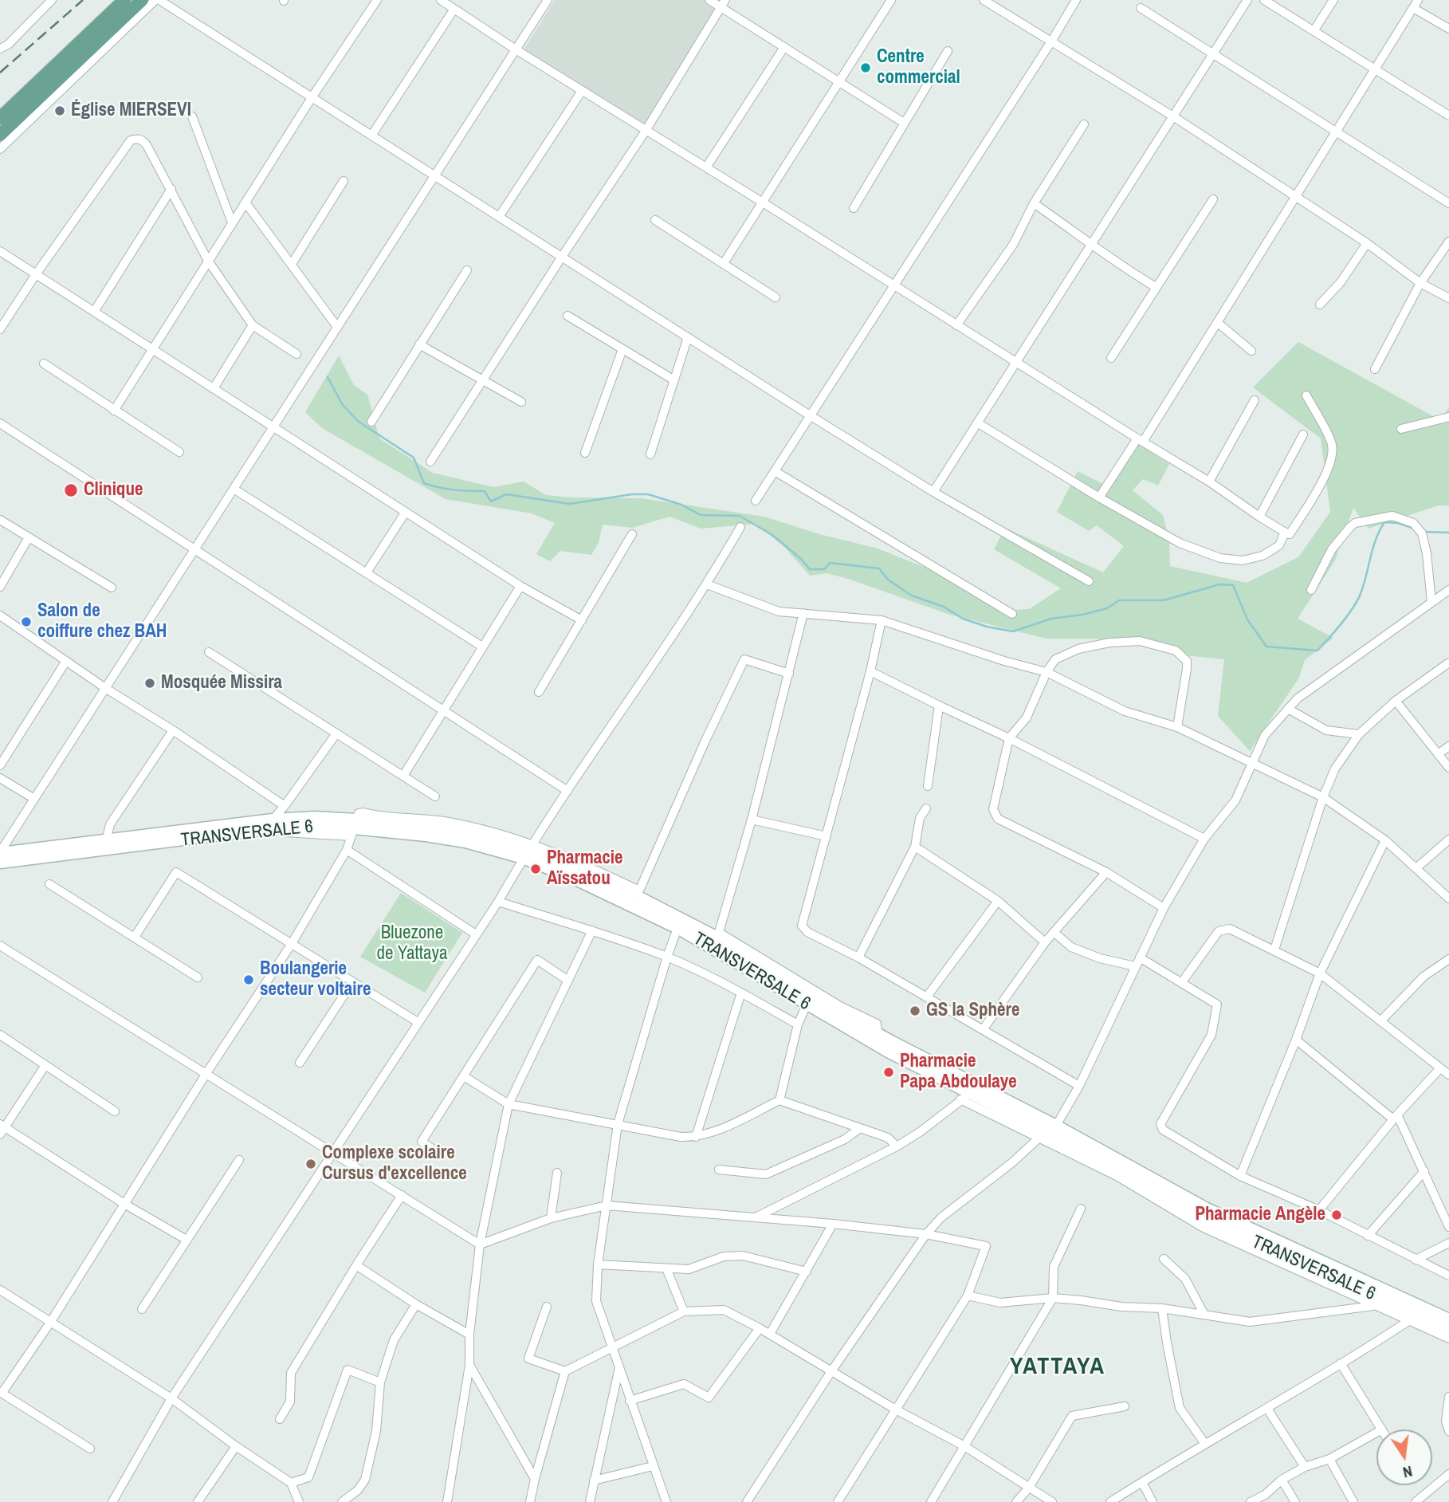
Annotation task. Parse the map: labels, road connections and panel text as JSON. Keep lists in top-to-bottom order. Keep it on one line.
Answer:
{"streets":{"main road":["TRANSVERSALE 6"]},"districts":["YATTAYA"],"parks":["Bluezone de Yattaya"],"places":["Centre commercial","Église MIERSEVI","Clinique","Salon de coiffure chez BAH","Mosquée Missira","Pharmacie Aïssatou","Boulangerie secteur voltaire","GS la Sphère","Pharmacie Papa Abdoulaye","Complexe scolaire Cursus d'excellence","Pharmacie Angèle"],"north":"bottom"}
